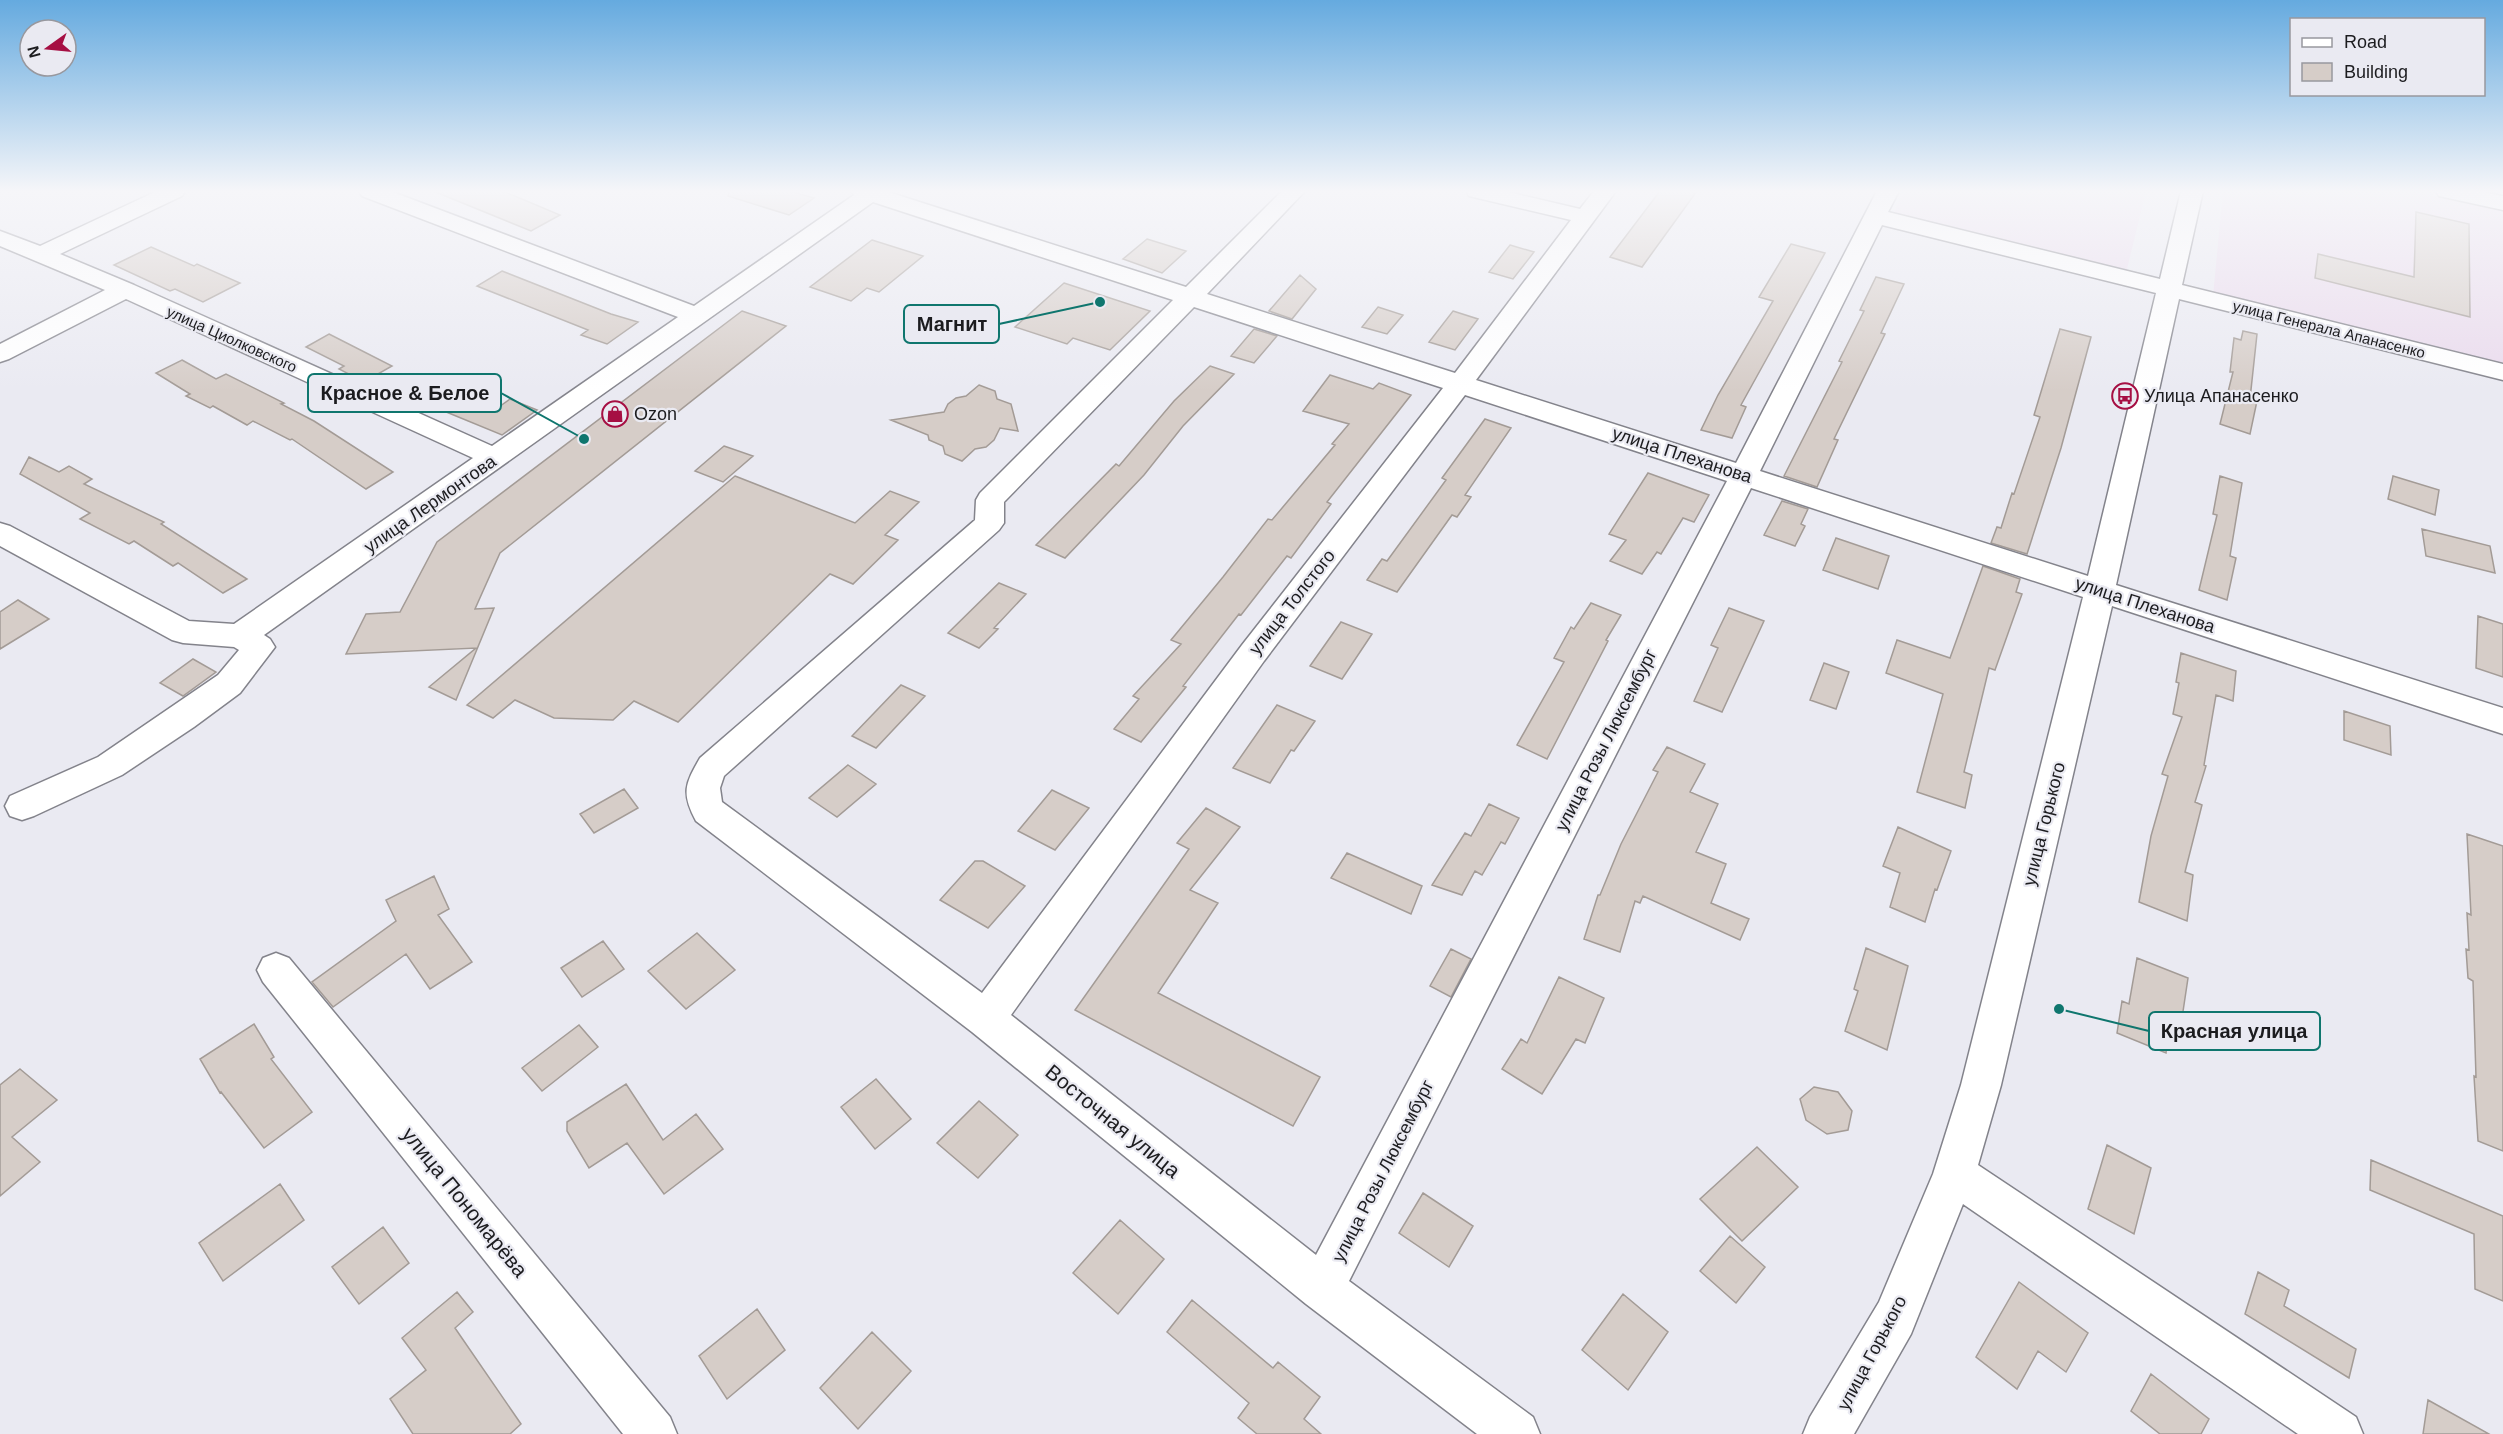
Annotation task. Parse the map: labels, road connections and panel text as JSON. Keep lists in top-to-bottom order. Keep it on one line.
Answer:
{"streets":{"street":["улица Генерала Апанасенко","улица Циолковского","улица Плеханова","улица Лермонтова","улица Толстого","улица Розы Люксембург","улица Горького","Восточная улица","улица Пономарёва"]},"crossings":[["улица Генерала Апанасенко","улица Горького"],["улица Циолковского","улица Лермонтова"],["улица Плеханова","улица Толстого"],["улица Плеханова","улица Розы Люксембург"],["улица Плеханова","улица Горького"],["улица Плеханова","Восточная улица"],["улица Толстого","Восточная улица"],["улица Розы Люксембург","Восточная улица"]],"places":{"other":["Магнит","Красное & Белое","Красная улица"],"bus stop":["Улица Апанасенко"],"shop":["Ozon"]},"legend":["Road","Building"],"north":"left"}
